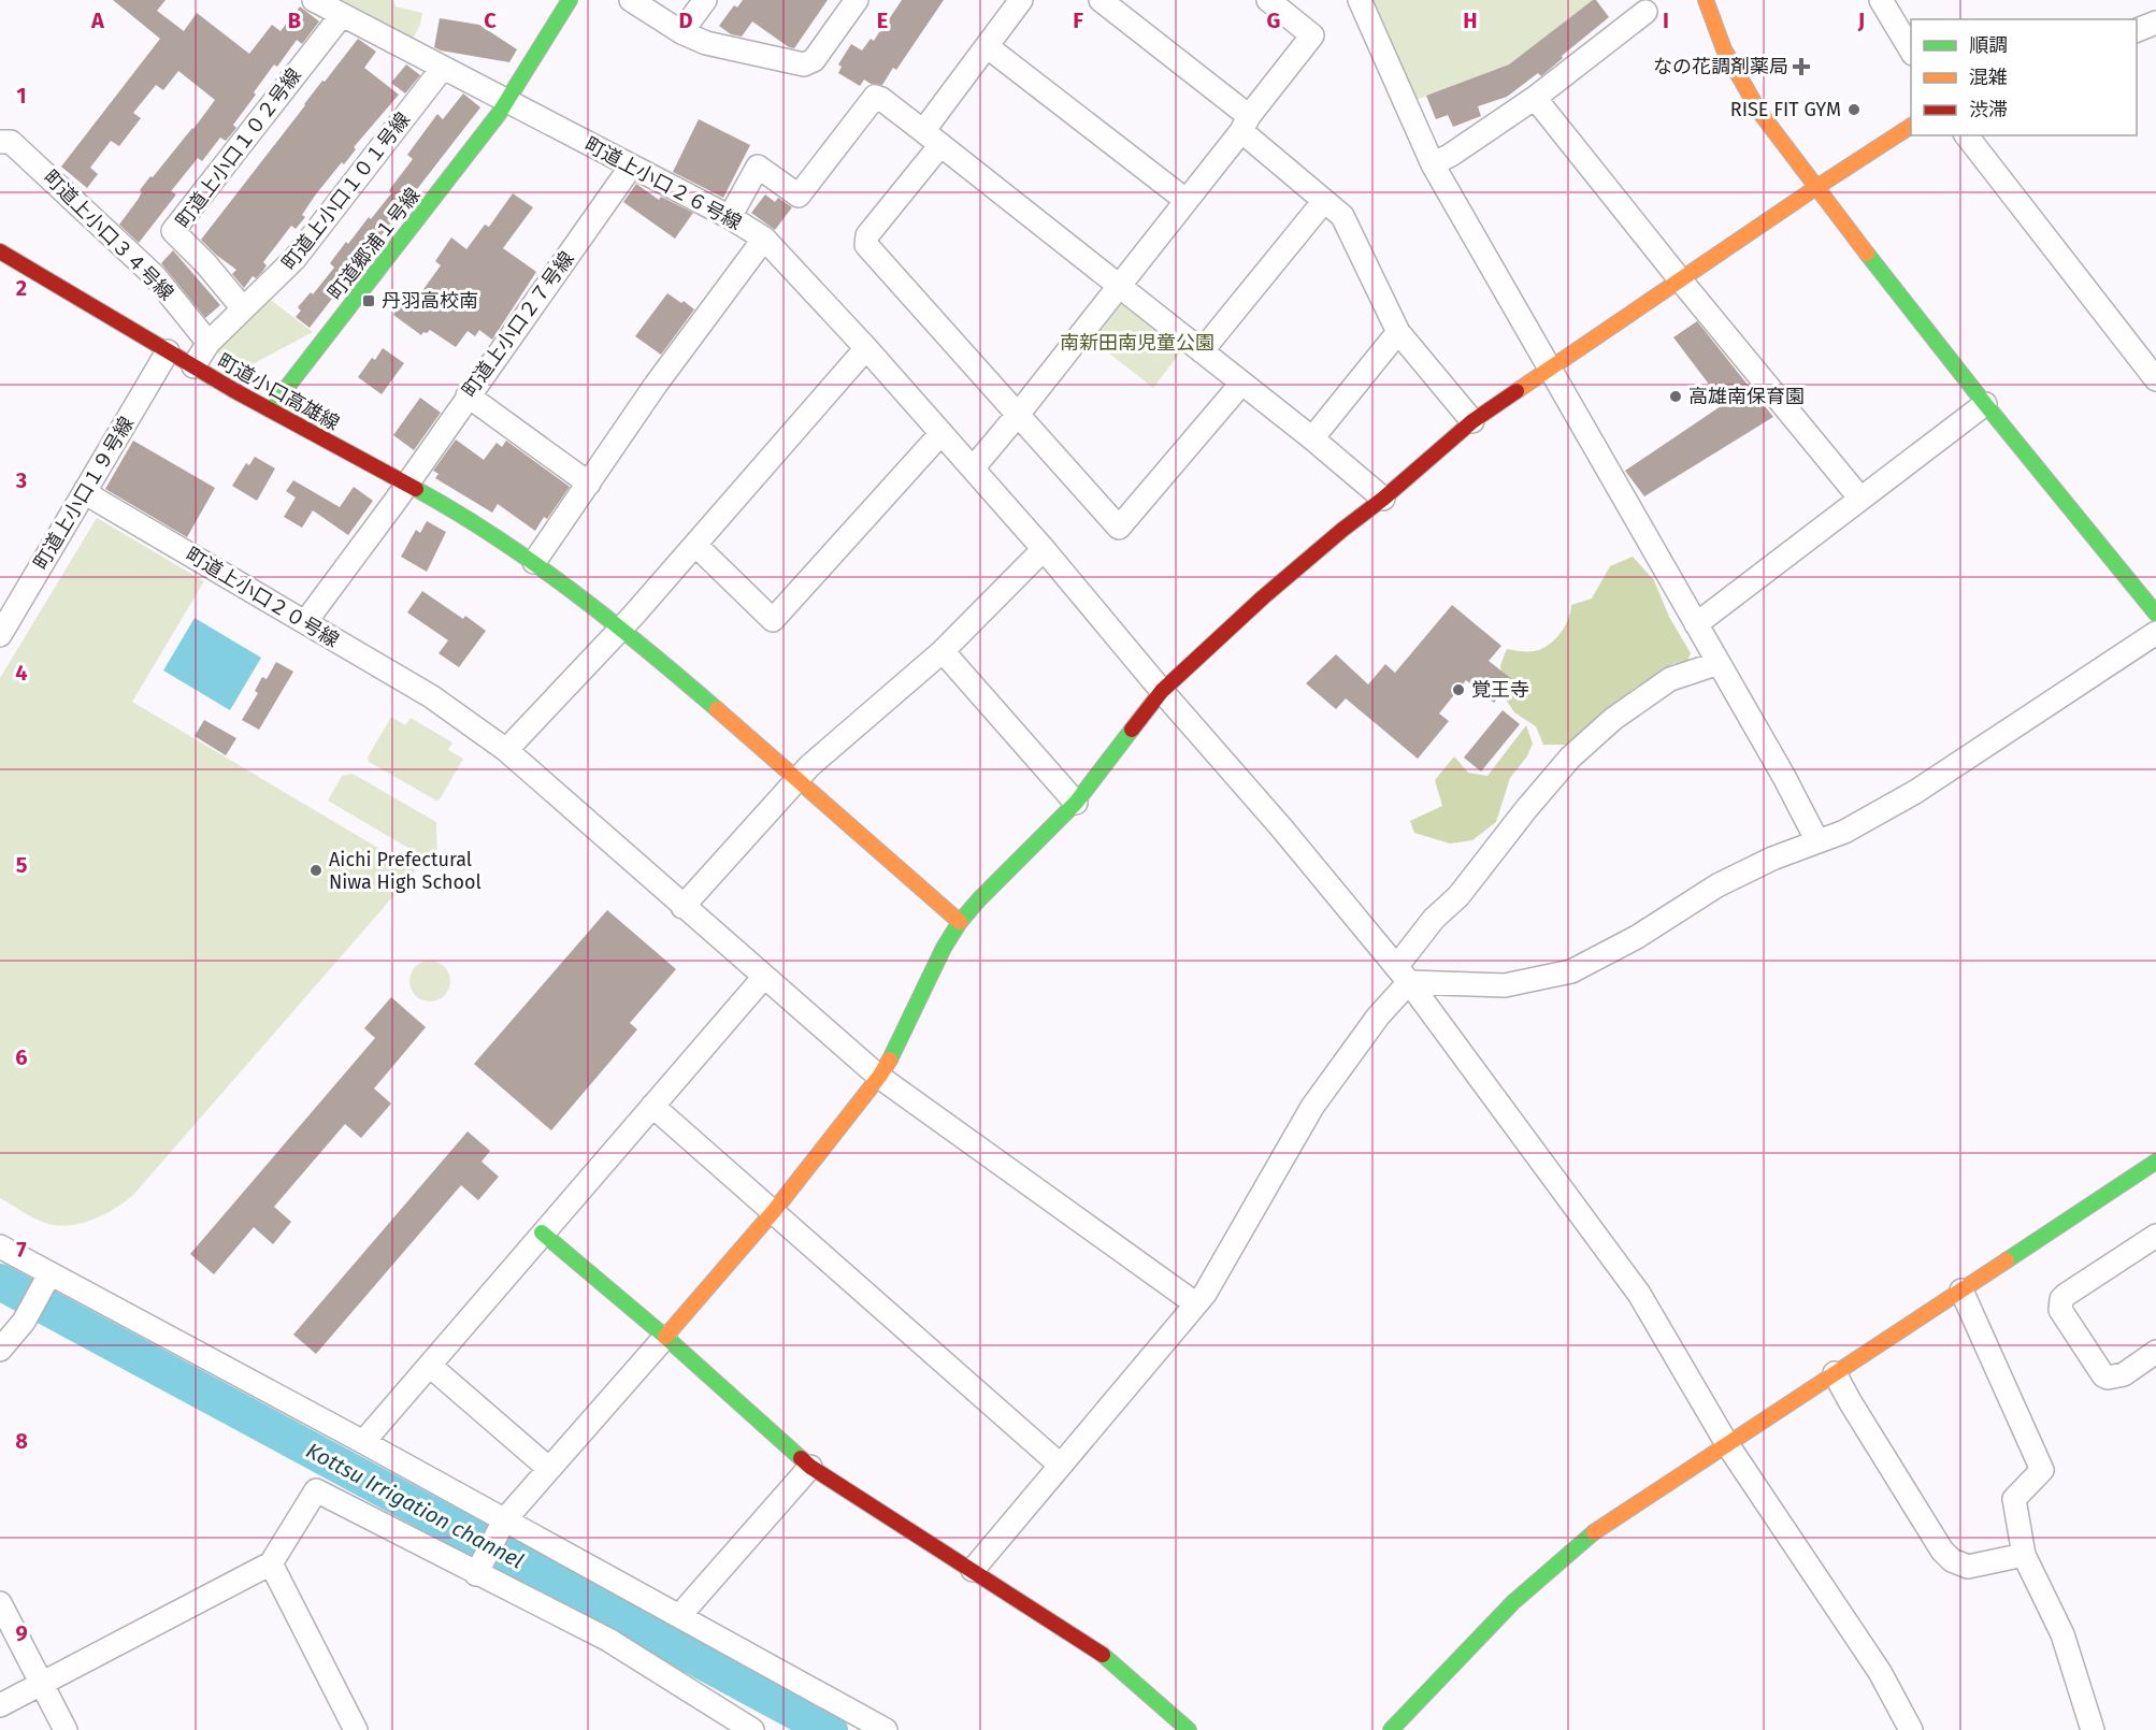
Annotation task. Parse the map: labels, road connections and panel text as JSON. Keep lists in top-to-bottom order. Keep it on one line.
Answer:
{"streets":{"street":["町道上小口１０２号線","町道上小口２６号線","町道上小口１０１号線","町道上小口３４号線","町道郷浦１号線","町道上小口２７号線","町道小口高雄線","町道上小口１９号線","町道上小口２０号線"]},"crossings":[["町道上小口１０２号線","町道上小口２６号線"],["町道上小口１０２号線","町道上小口１０１号線"],["町道上小口２６号線","町道上小口１０１号線"],["町道上小口２６号線","町道郷浦１号線"],["町道上小口２６号線","町道上小口２７号線"],["町道上小口２６号線","町道小口高雄線"],["町道上小口１０１号線","町道上小口３４号線"],["町道上小口１０１号線","町道小口高雄線"],["町道郷浦１号線","町道小口高雄線"],["町道上小口２７号線","町道小口高雄線"],["町道上小口２７号線","町道上小口２０号線"],["町道小口高雄線","町道上小口１９号線"],["町道上小口１９号線","町道上小口２０号線"]],"water":["Kottsu Irrigation channel"],"parks":["南新田南児童公園"],"places":{"health":["なの花調剤薬局"],"other":["RISE FIT GYM","高雄南保育園","覚王寺","Aichi Prefectural Niwa High School"],"transit":["丹羽高校南"]},"legend":["順調","混雑","渋滞"],"grid":{"columns":["A","B","C","D","E","F","G","H","I","J"],"rows":["1","2","3","4","5","6","7","8","9"]}}
